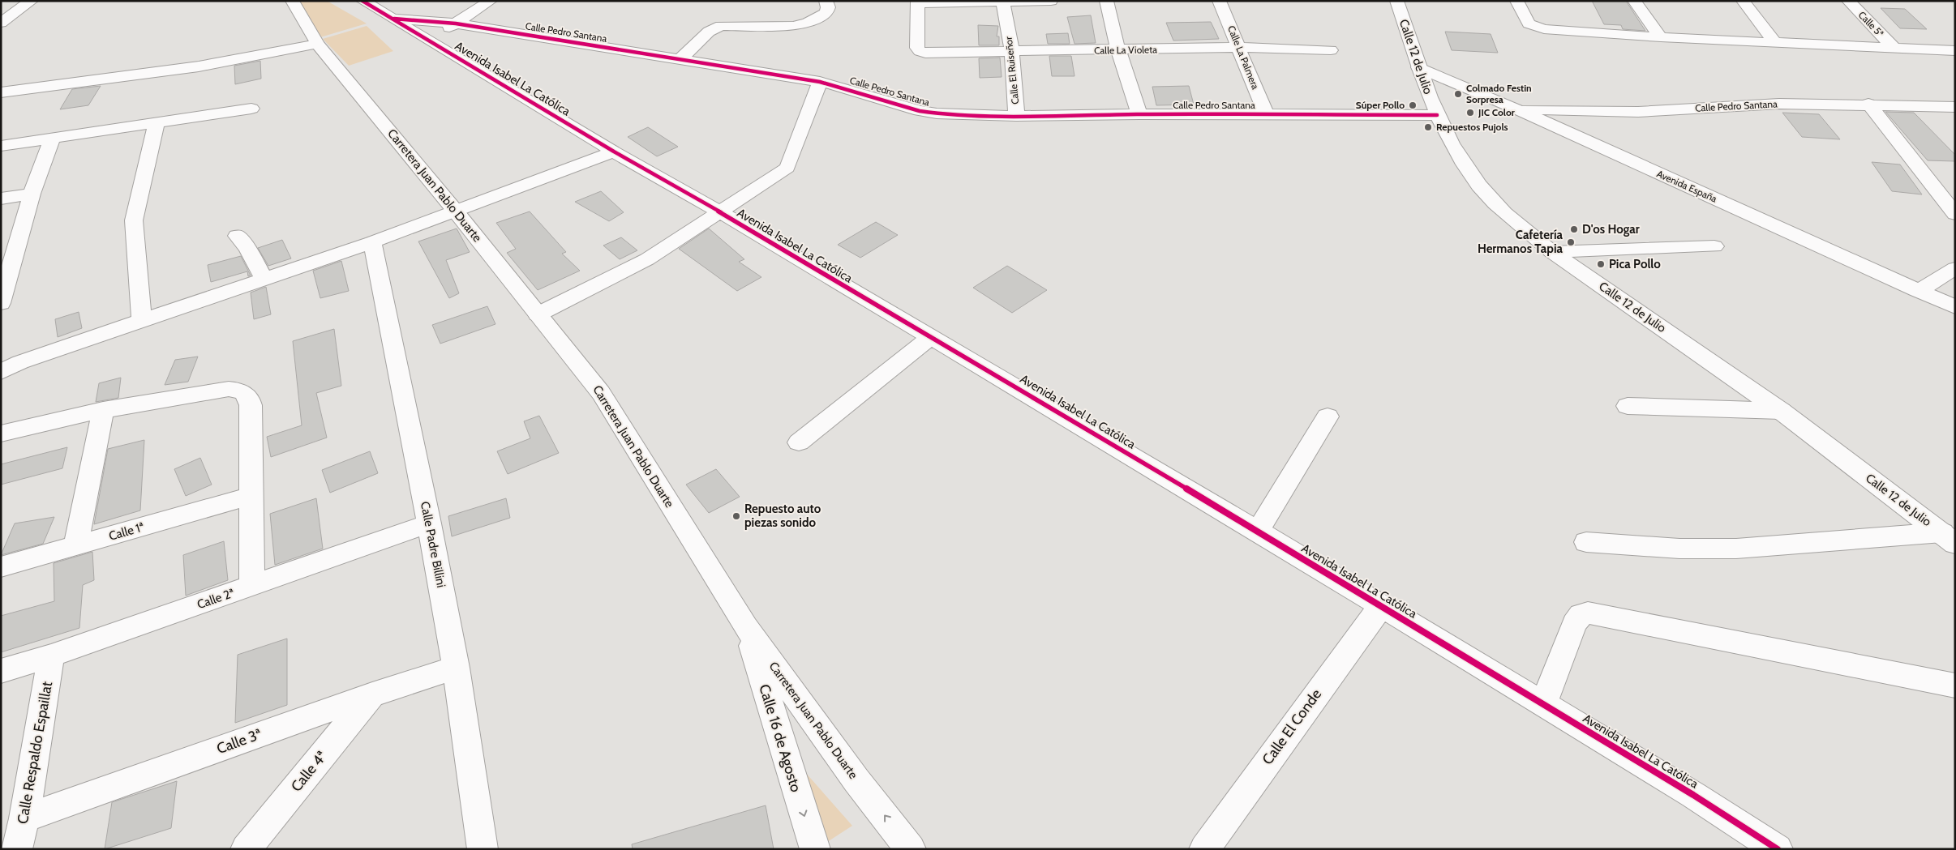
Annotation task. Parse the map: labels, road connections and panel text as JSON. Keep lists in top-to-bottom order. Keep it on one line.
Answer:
{"streets":{"street":["Calle 5ª","Calle Pedro Santana","Calle La Violeta","Calle 12 de Julio","Calle La Palmera","Calle El Ruiseñor","Avenida Isabel La Católica","Carretera Juan Pablo Duarte","Avenida España","Calle 1ª","Calle Padre Billini","Calle 2ª","Calle El Conde","Calle 16 de Agosto","Calle 3ª","Calle Respaldo Espaillat","Calle 4ª"]},"crossings":[["Calle Pedro Santana","Calle 12 de Julio"],["Calle Pedro Santana","Calle La Palmera"],["Calle Pedro Santana","Calle El Ruiseñor"],["Calle Pedro Santana","Avenida Isabel La Católica"],["Calle Pedro Santana","Avenida España"],["Calle La Violeta","Calle La Palmera"],["Calle La Violeta","Calle El Ruiseñor"],["Calle 12 de Julio","Avenida España"],["Avenida Isabel La Católica","Calle El Conde"],["Carretera Juan Pablo Duarte","Calle 16 de Agosto"],["Calle Padre Billini","Calle 2ª"],["Calle Padre Billini","Calle 3ª"],["Calle 2ª","Calle Respaldo Espaillat"],["Calle 3ª","Calle Respaldo Espaillat"],["Calle 3ª","Calle 4ª"]],"one_way":["Calle 16 de Agosto"],"places":["Colmado Festin Sorpresa","Súper Pollo","JIC Color","Repuestos Pujols","D'os Hogar","Cafetería Hermanos Tapia","Pica Pollo","Repuesto auto piezas sonido"]}
